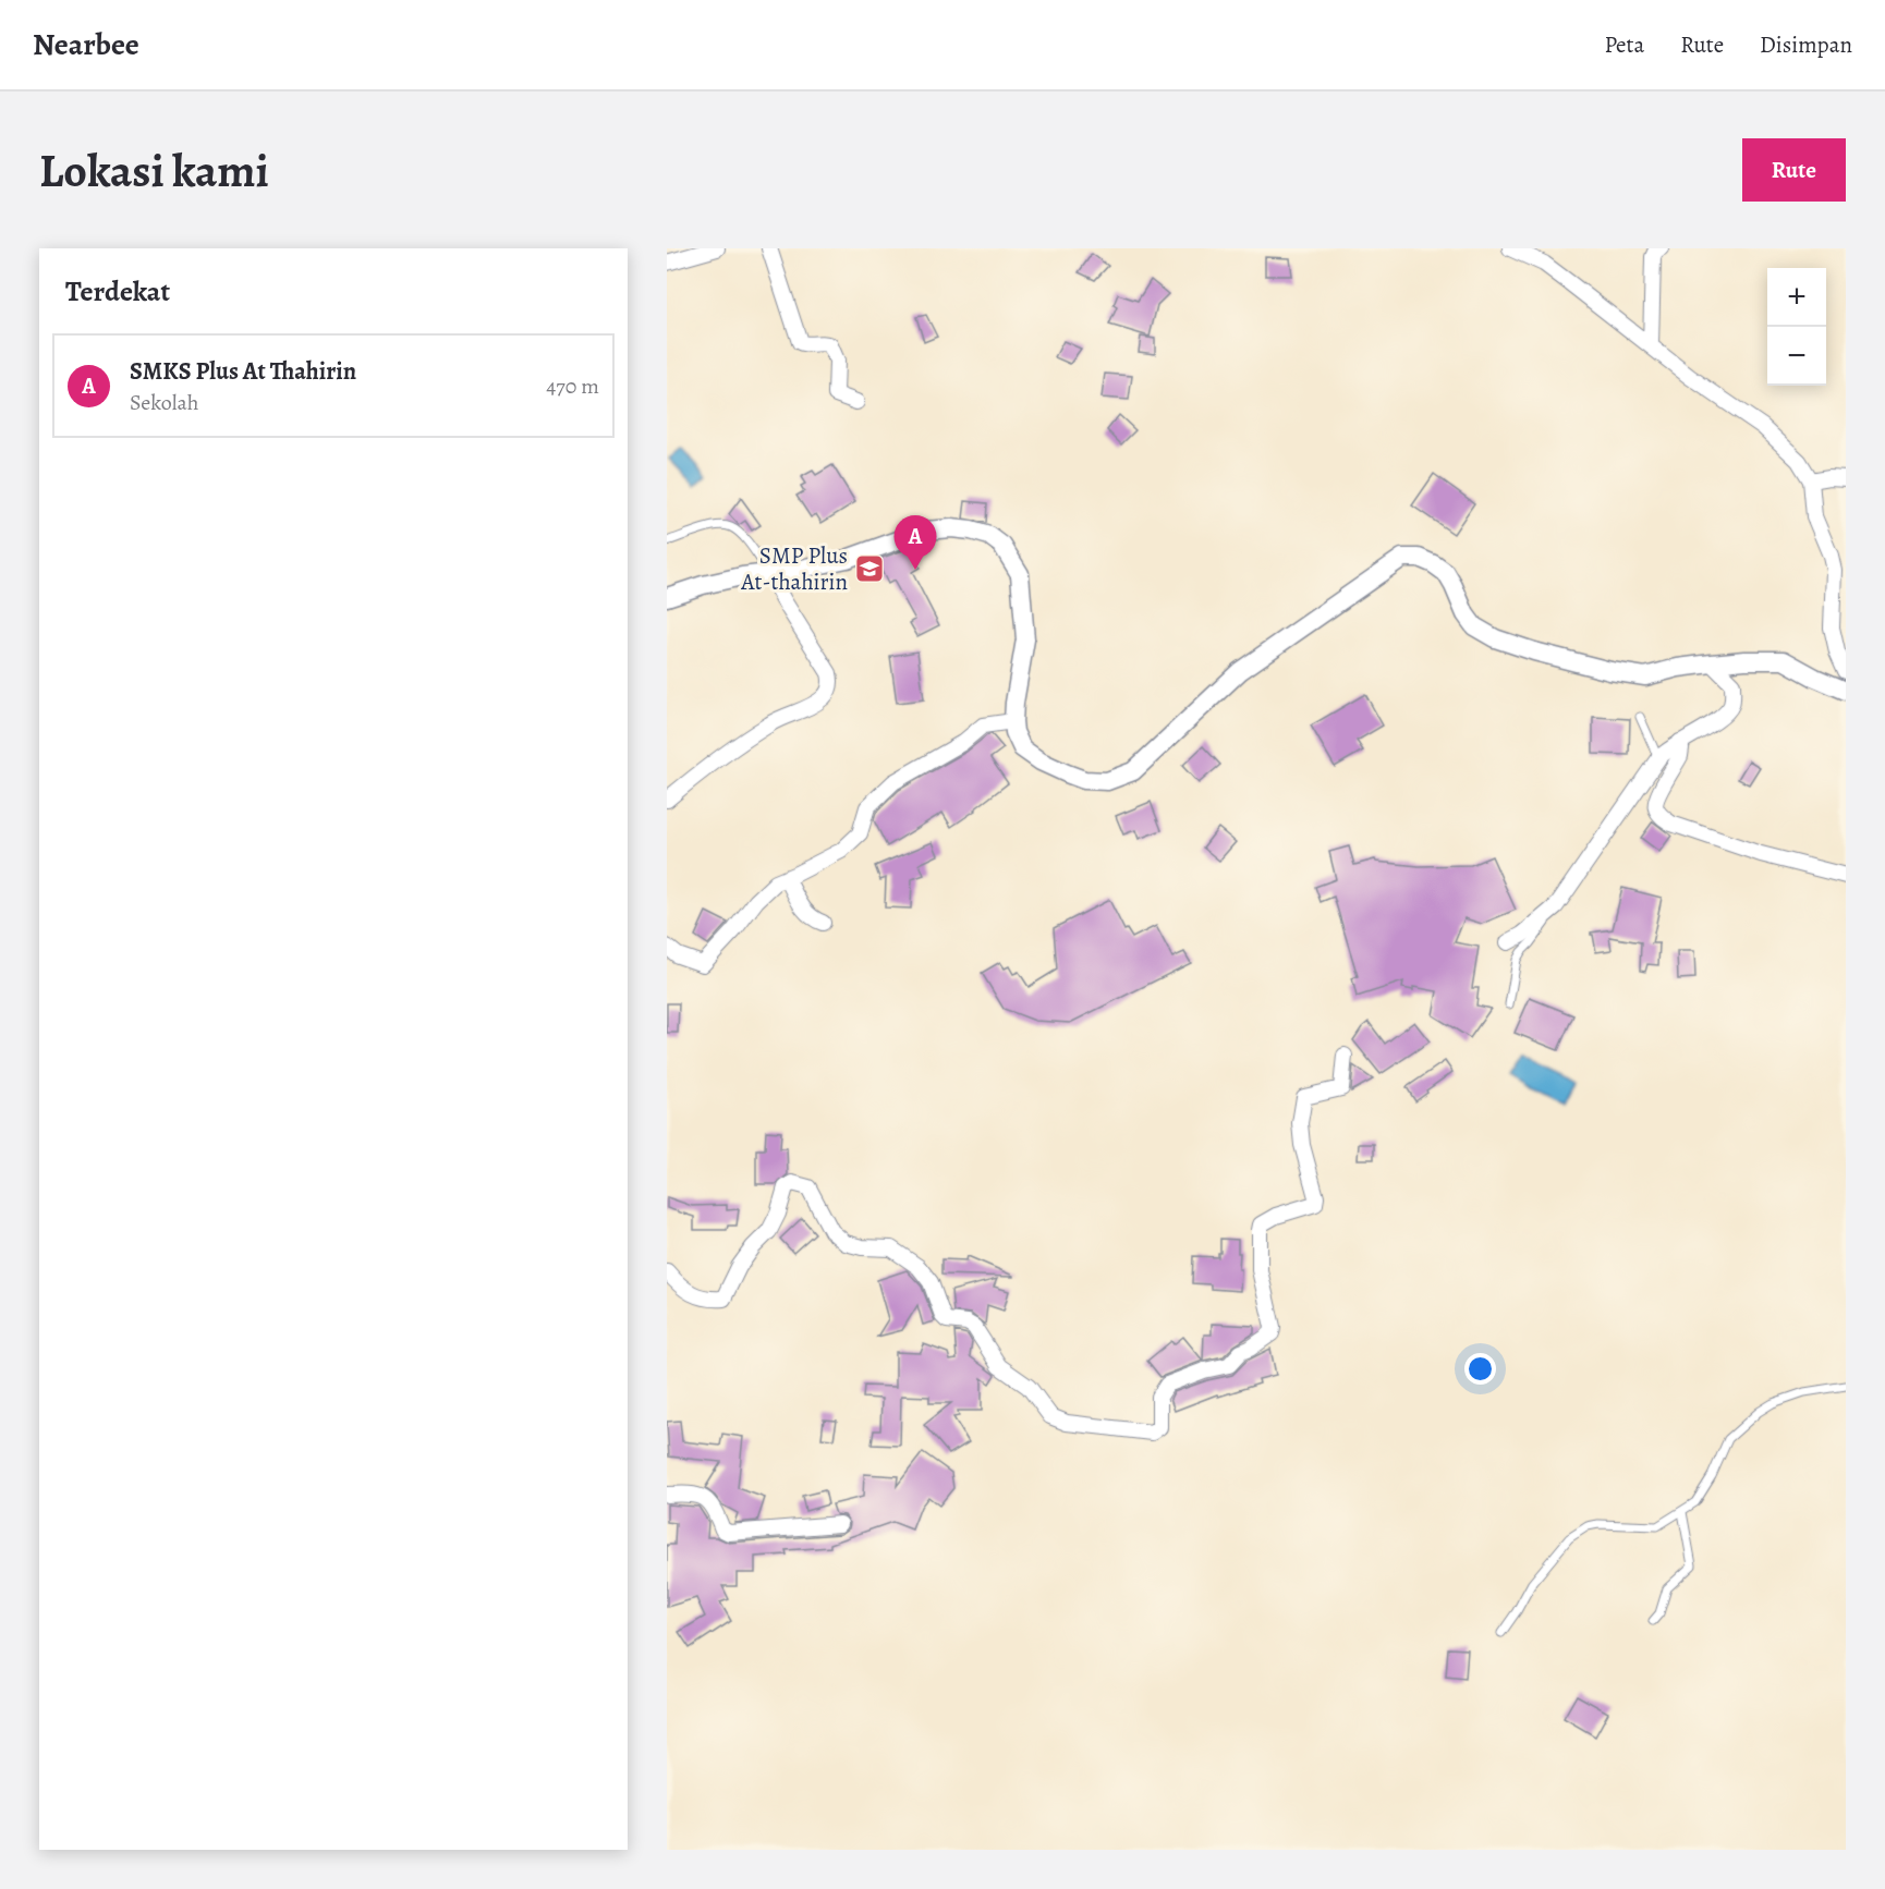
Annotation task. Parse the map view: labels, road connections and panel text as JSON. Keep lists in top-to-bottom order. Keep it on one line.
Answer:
{"places":{"school or university":["SMP Plus At-thahirin"]},"page":{"header":"Nearbee","nav":["Peta","Rute","Disimpan"],"buttons":"Rute","title":"Lokasi kami","heading":"Terdekat","map_buttons":["+","−"],"list":[{"mark":"A","name":"SMKS Plus At Thahirin","note":"Sekolah","value":"470 m"}],"pins":"A"}}
